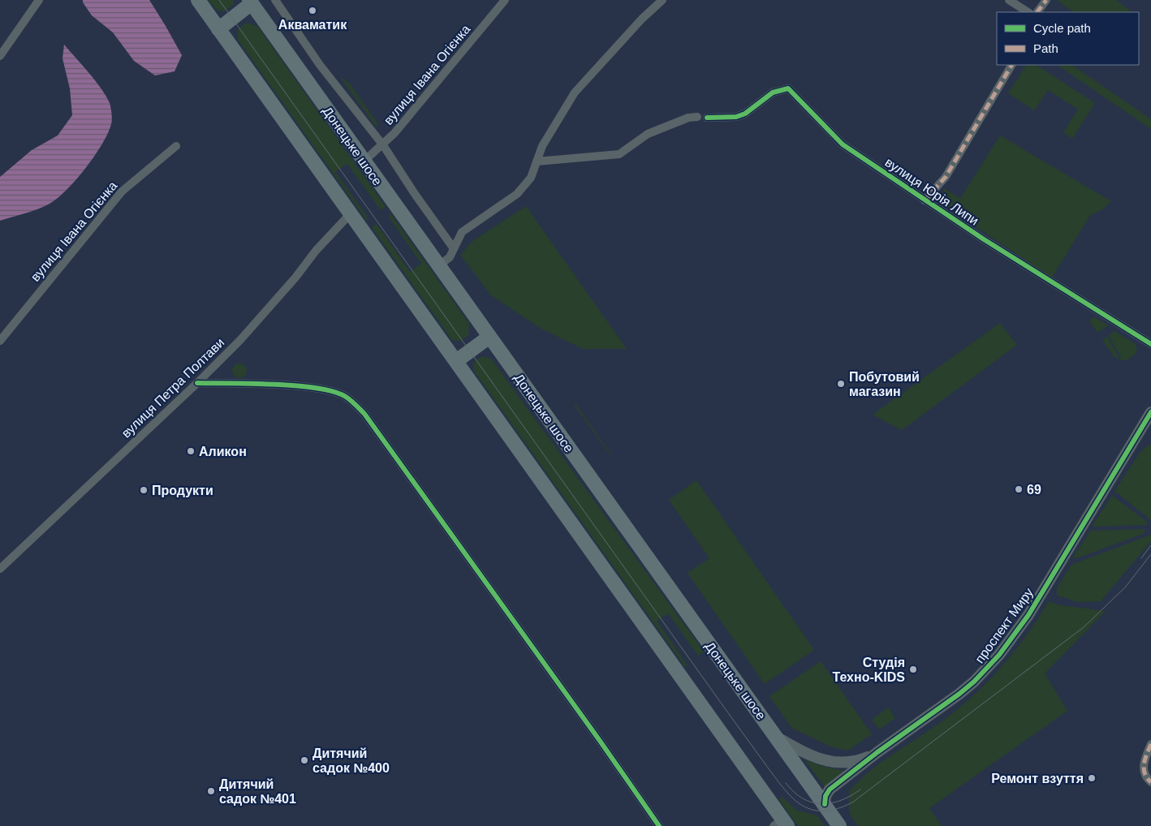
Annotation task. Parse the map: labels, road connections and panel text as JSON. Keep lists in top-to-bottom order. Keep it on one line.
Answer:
{"streets":{"highway":["Донецьке шосе"],"street":["вулиця Івана Огієнка","вулиця Юрія Липи","вулиця Петра Полтави","проспект Миру"]},"crossings":[["вулиця Івана Огієнка","Донецьке шосе"],["Донецьке шосе","проспект Миру"]],"places":["Акваматик","Побутовий магазин","Аликон","69","Продукти","Студія Техно-KIDS","Дитячий садок №400","Ремонт взуття","Дитячий садок №401"],"legend":["Cycle path","Path"]}
